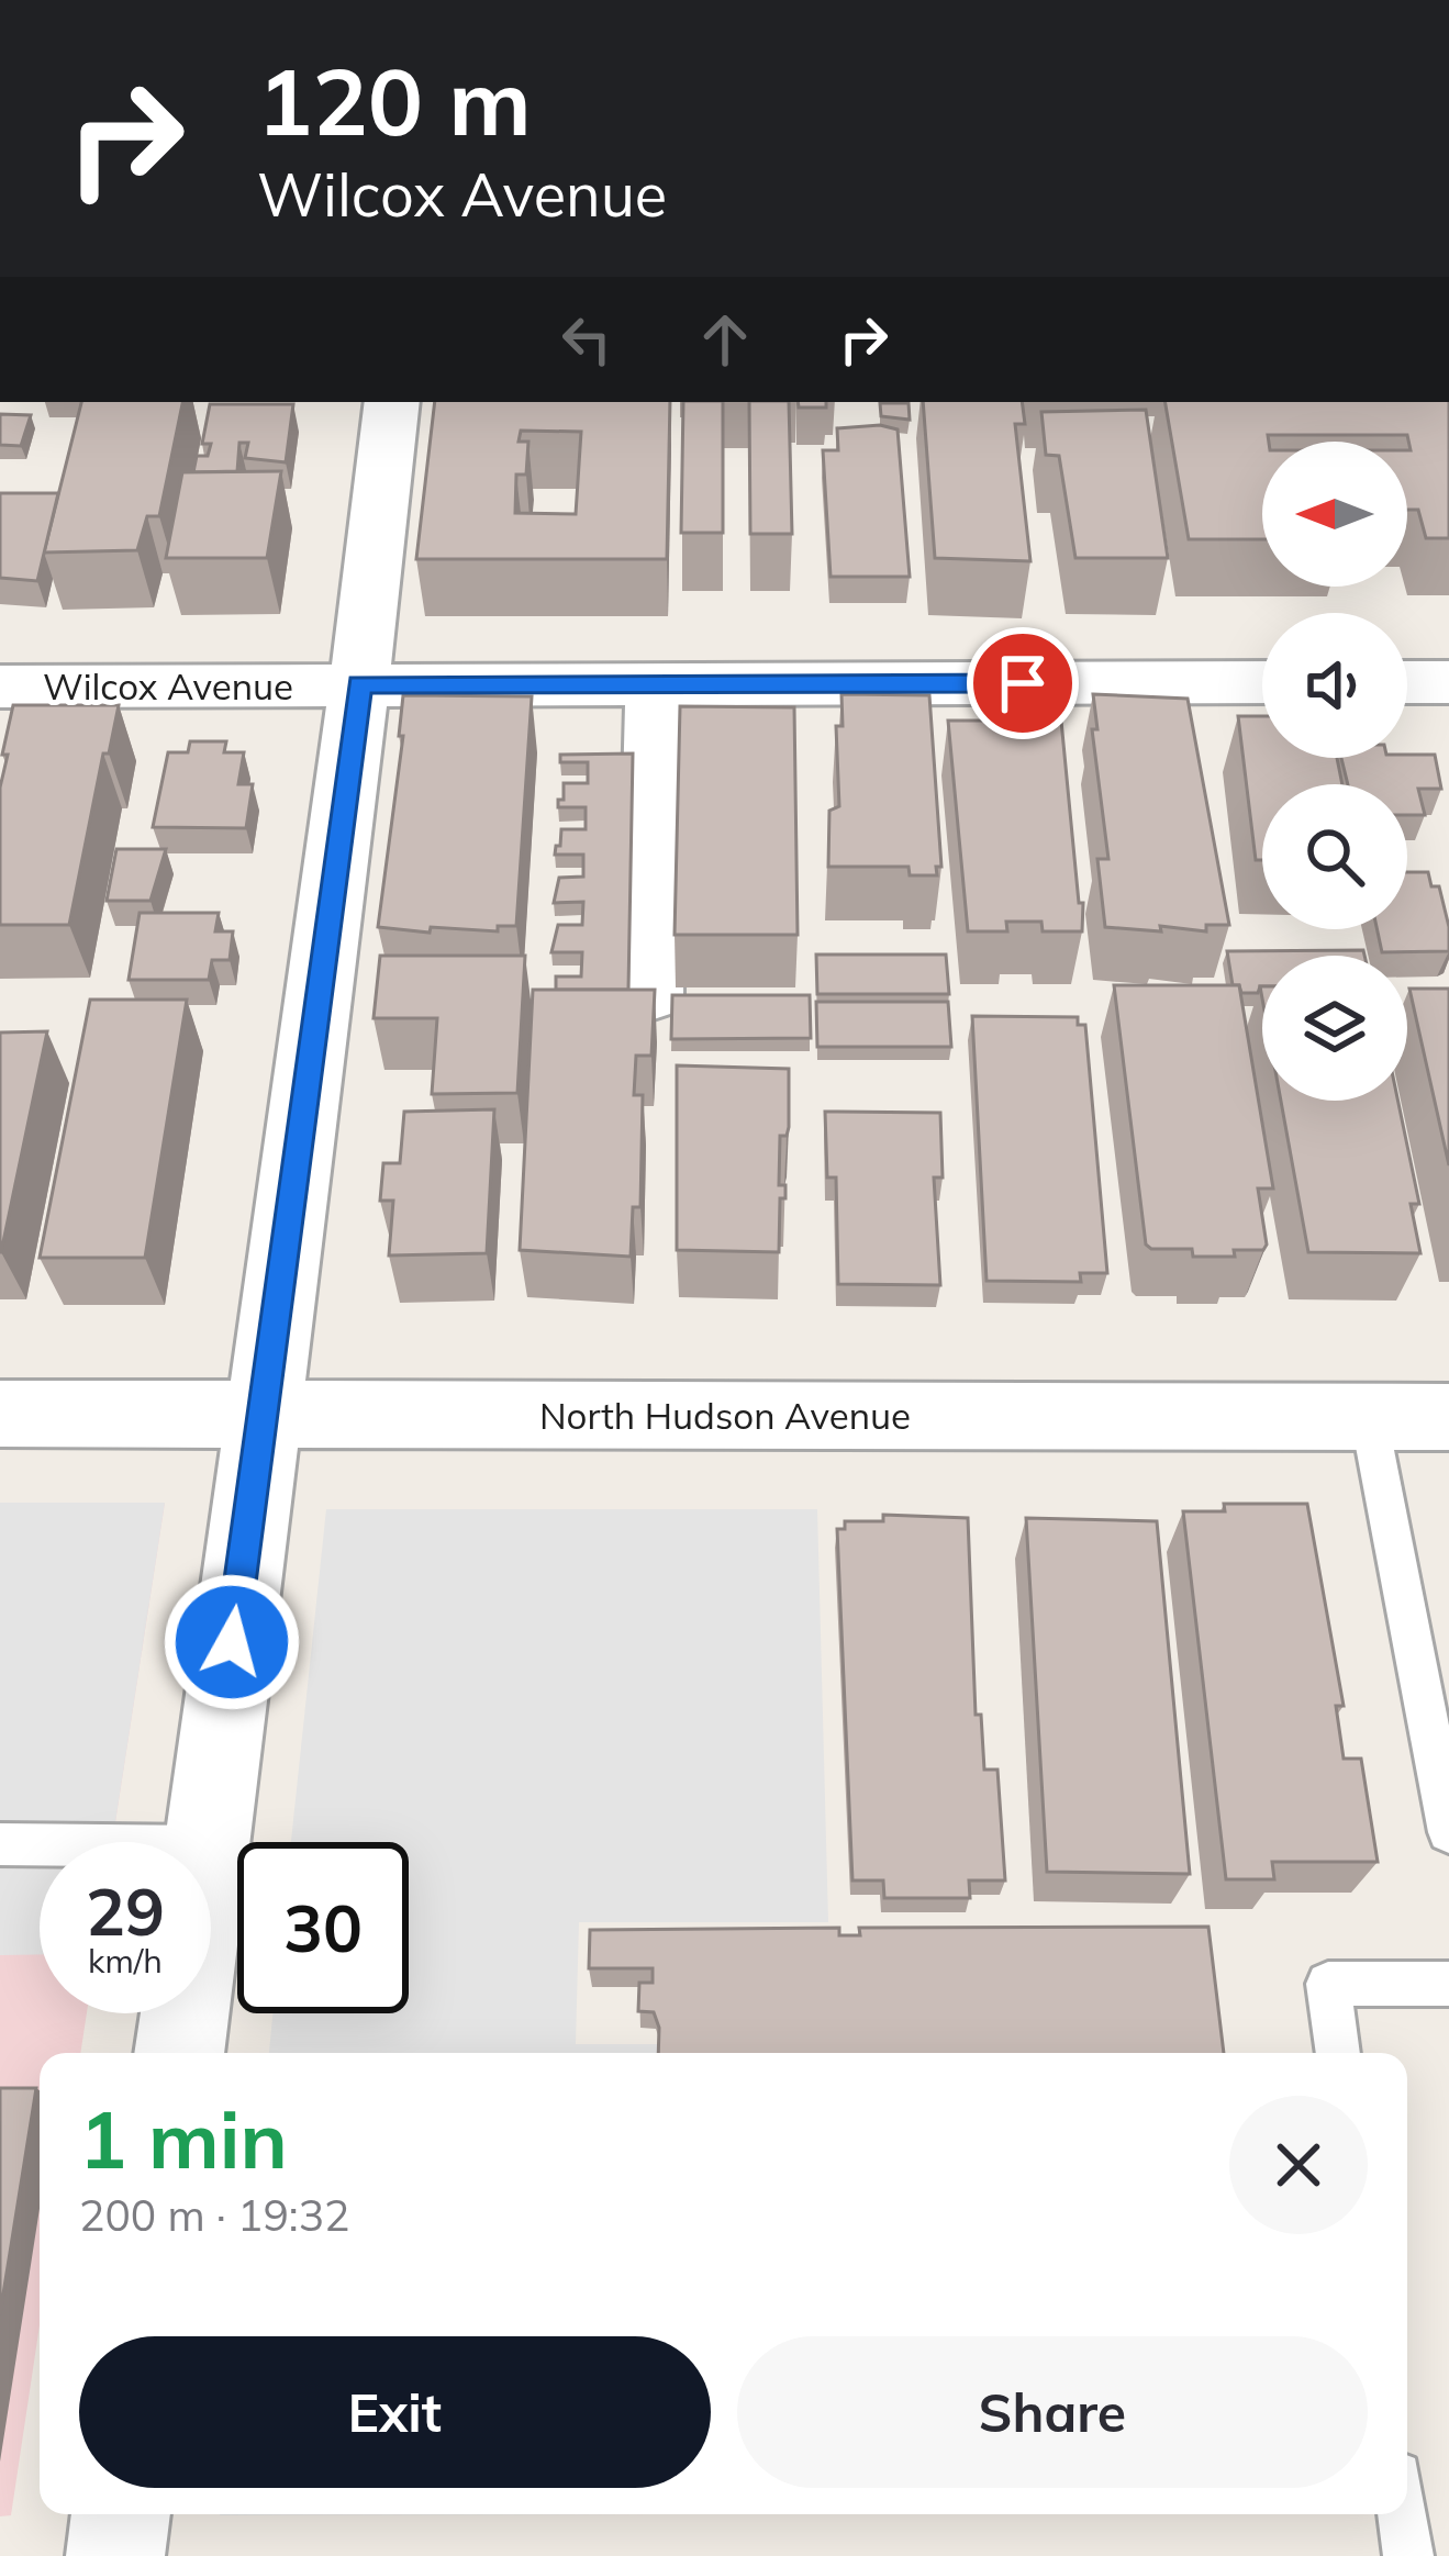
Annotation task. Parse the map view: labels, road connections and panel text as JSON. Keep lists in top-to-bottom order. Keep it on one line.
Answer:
{"streets":{"street":["Wilcox Avenue","North Hudson Avenue"]},"north":"left","page":{"turn":["120 m","Wilcox Avenue"],"speed":"29 km/h","limit":"30","heading":["1 min","200 m · 19:32"],"buttons":["Exit","Share"]}}
